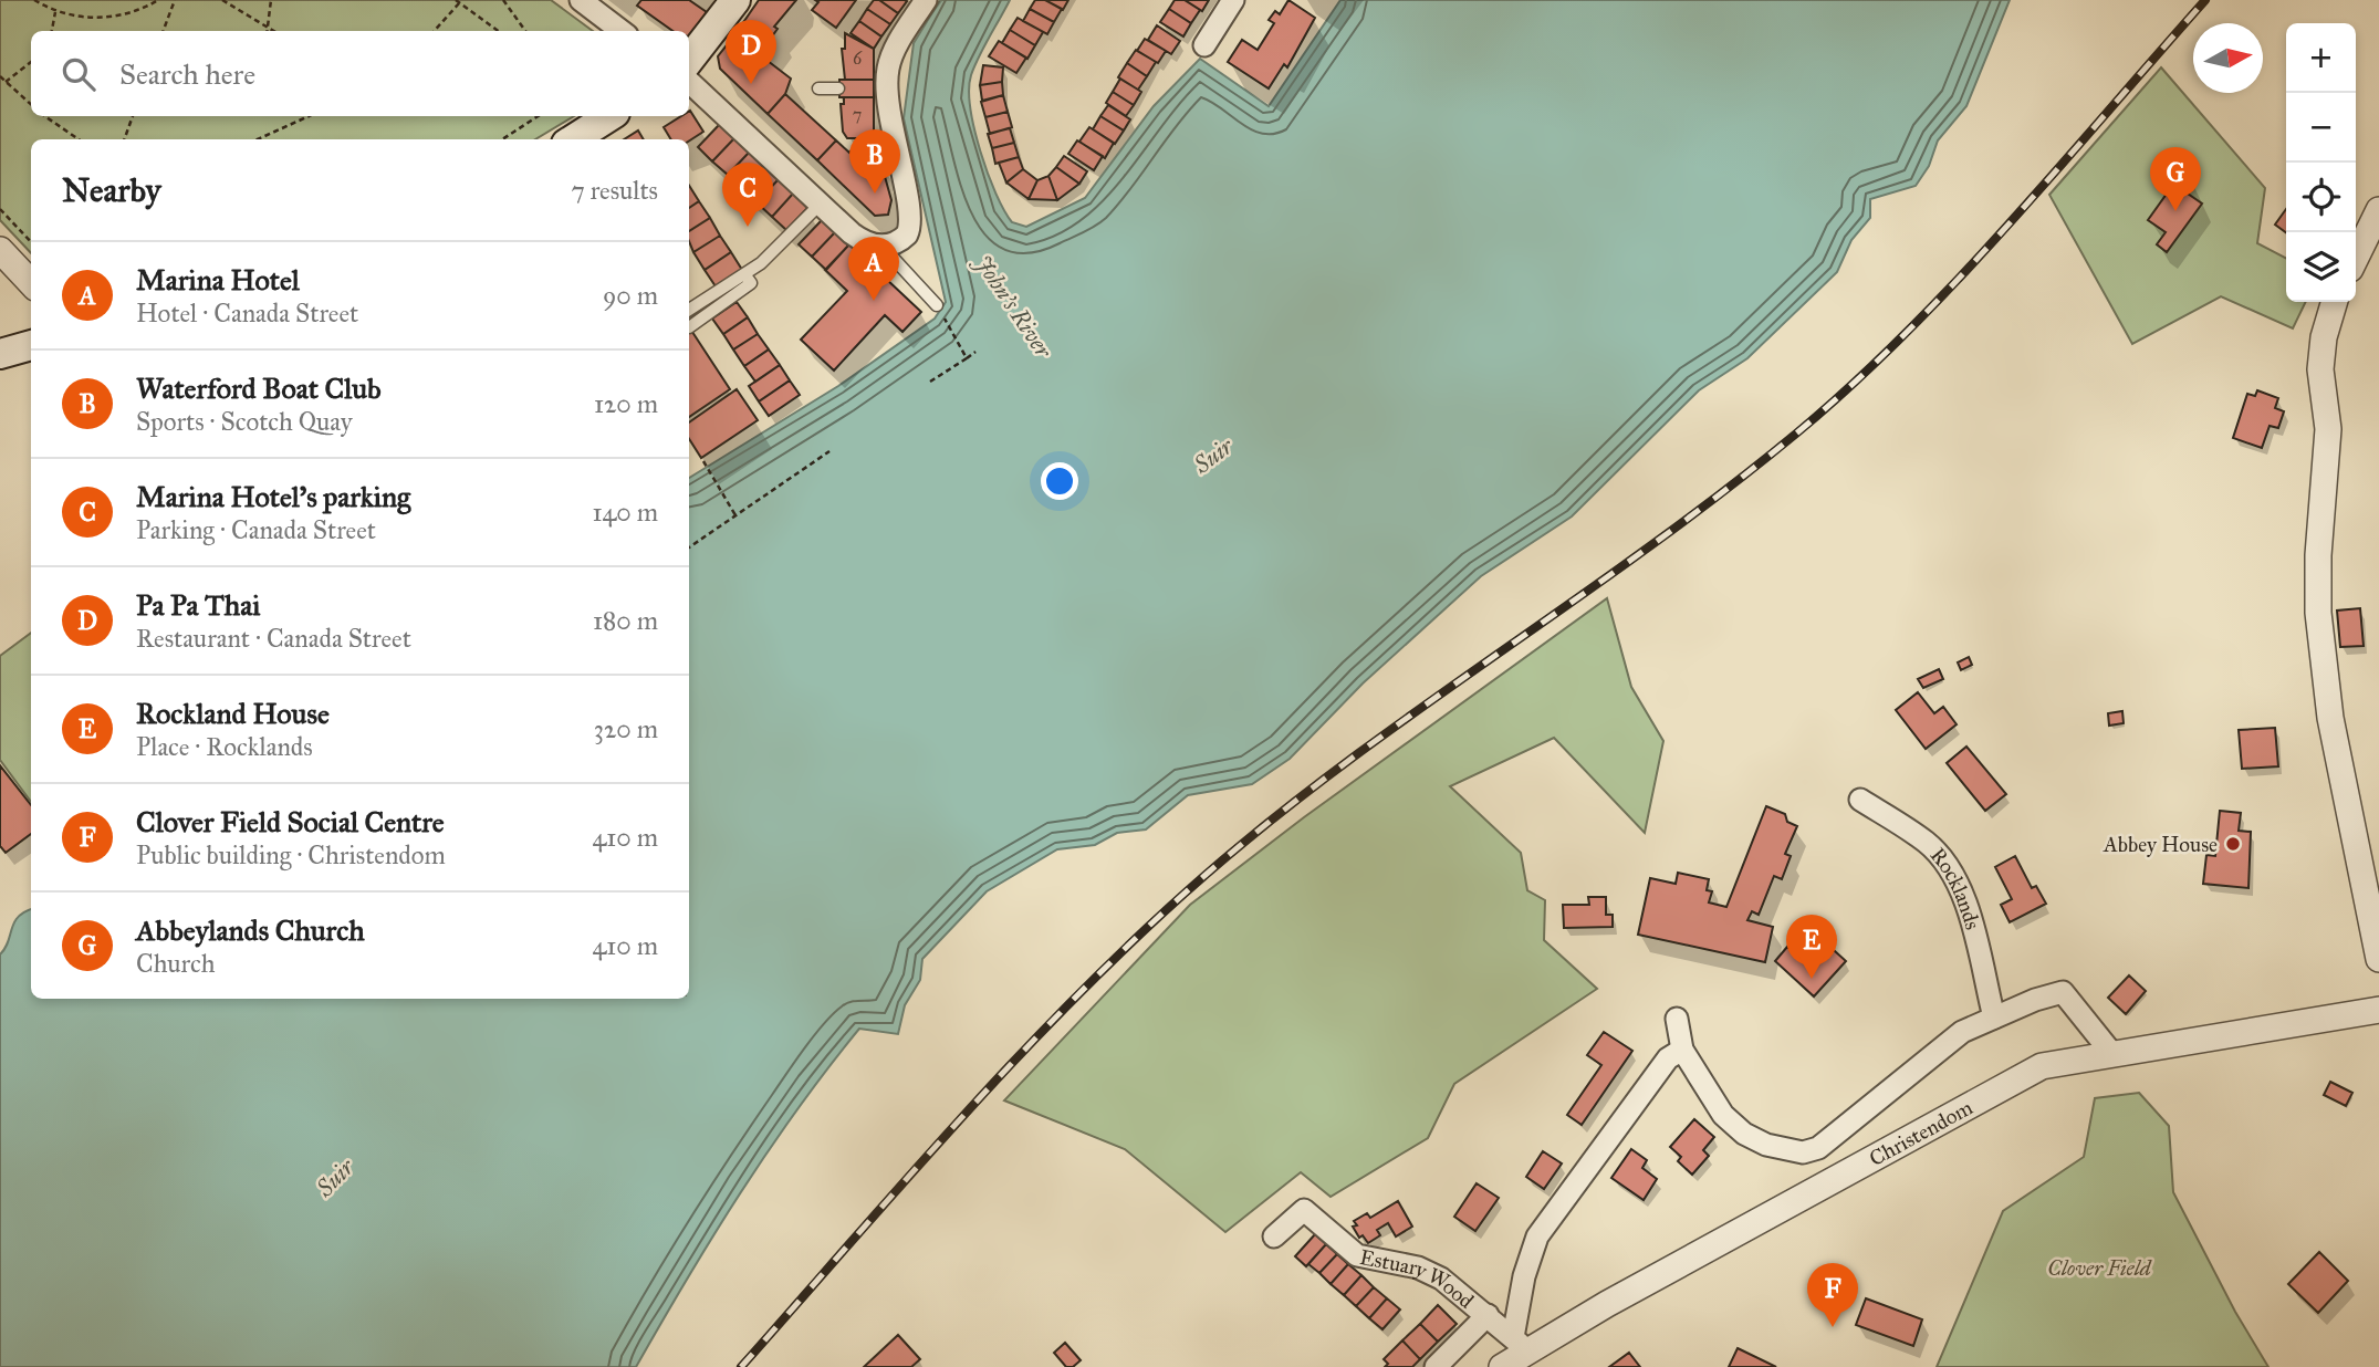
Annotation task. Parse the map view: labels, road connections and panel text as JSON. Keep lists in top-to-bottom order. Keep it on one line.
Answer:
{"streets":{"street":["Rocklands","Christendom","Estuary Wood"]},"crossings":[["Christendom","Estuary Wood"]],"water":["John's River","Suir"],"parks":["Clover Field"],"places":["Abbey House"],"house_numbers":["6","7"],"north":"right","page":{"pins":["D","B","G","C","A","E","F"],"map_buttons":["+","−"],"search":"Search here","heading":["Nearby","7 results"],"list":[{"mark":"A","name":"Marina Hotel","note":"Hotel · Canada Street","value":"90 m"},{"mark":"B","name":"Waterford Boat Club","note":"Sports · Scotch Quay","value":"120 m"},{"mark":"C","name":"Marina Hotel's parking","note":"Parking · Canada Street","value":"140 m"},{"mark":"D","name":"Pa Pa Thai","note":"Restaurant · Canada Street","value":"180 m"},{"mark":"E","name":"Rockland House","note":"Place · Rocklands","value":"320 m"},{"mark":"F","name":"Clover Field Social Centre","note":"Public building · Christendom","value":"410 m"},{"mark":"G","name":"Abbeylands Church","note":"Church","value":"410 m"}]}}
